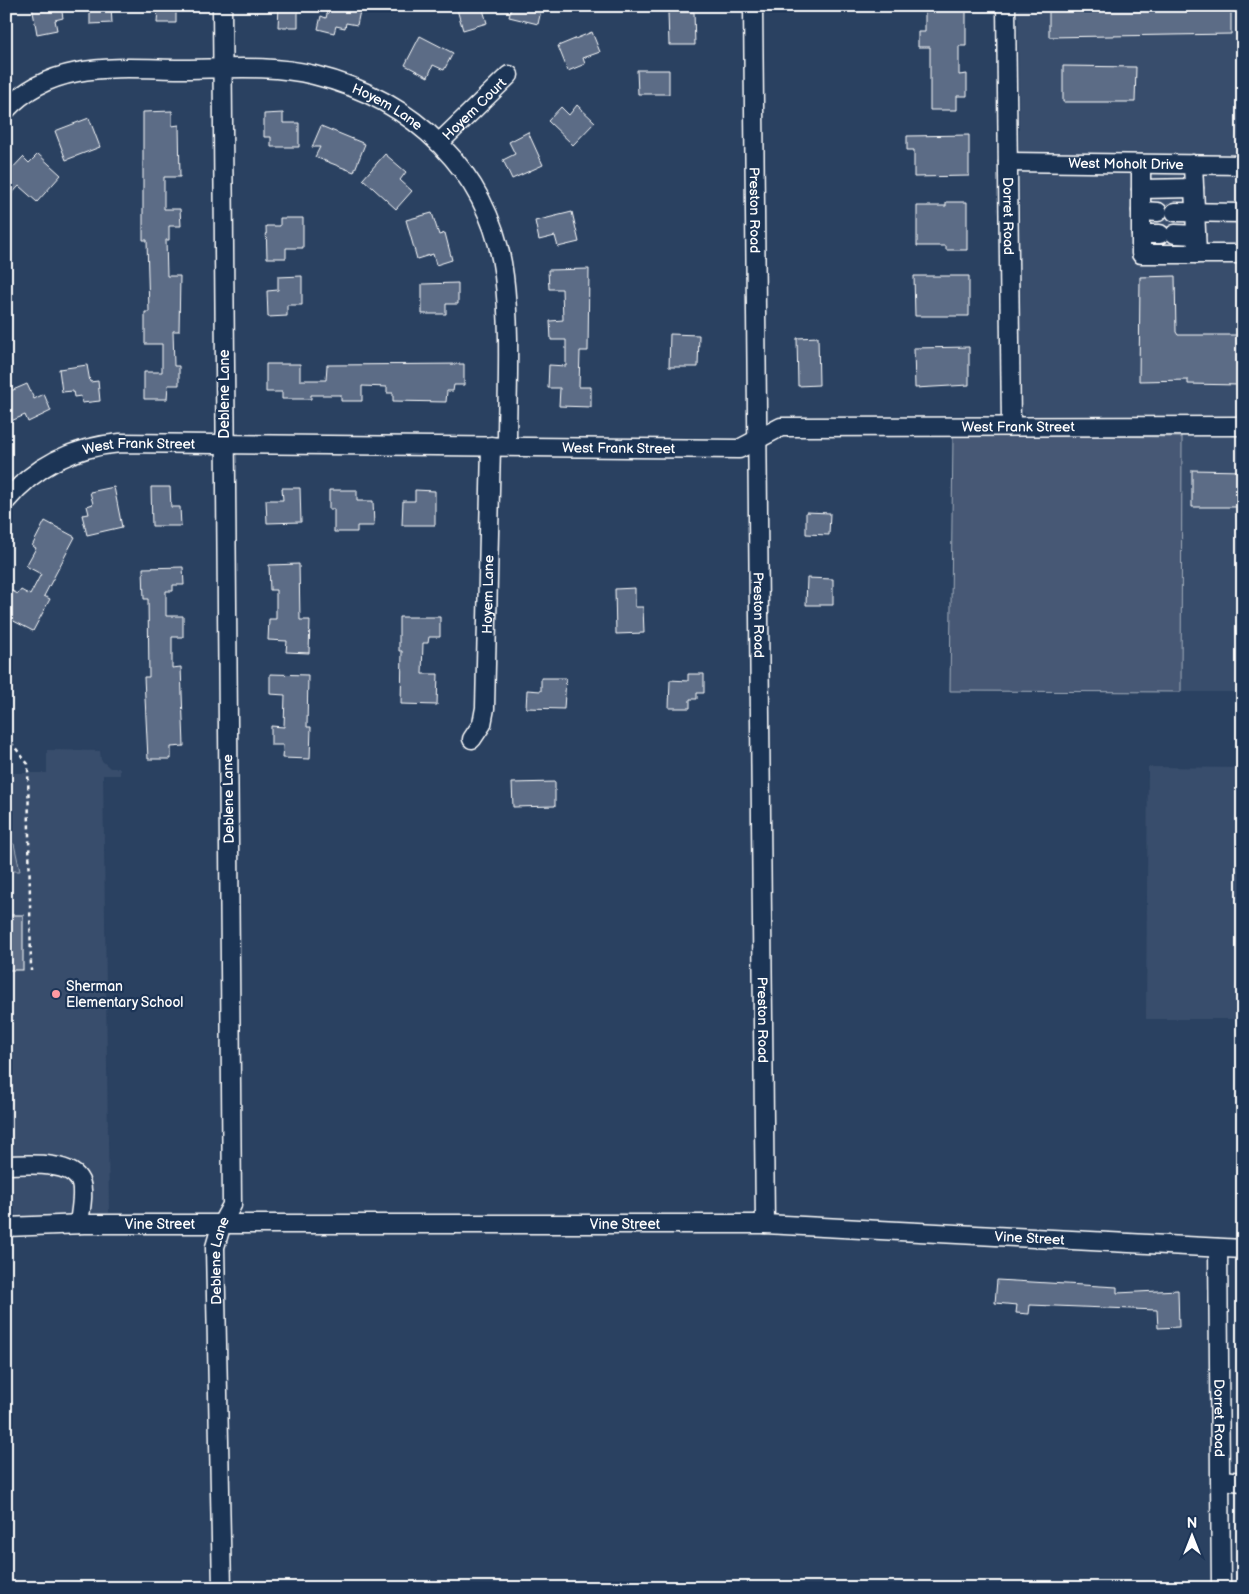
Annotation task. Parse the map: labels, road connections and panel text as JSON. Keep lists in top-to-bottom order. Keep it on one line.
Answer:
{"streets":{"street":["Hoyem Lane","Hoyem Court","West Moholt Drive","Preston Road","Dorret Road","Deblene Lane","West Frank Street","Vine Street"]},"crossings":[["Hoyem Lane","Hoyem Court"],["Hoyem Lane","Deblene Lane"],["Hoyem Lane","West Frank Street"],["West Moholt Drive","Dorret Road"],["Preston Road","West Frank Street"],["Preston Road","Vine Street"],["Dorret Road","West Frank Street"],["Dorret Road","Vine Street"],["Deblene Lane","West Frank Street"],["Deblene Lane","Vine Street"]],"places":["Sherman Elementary School"],"north":"top"}
